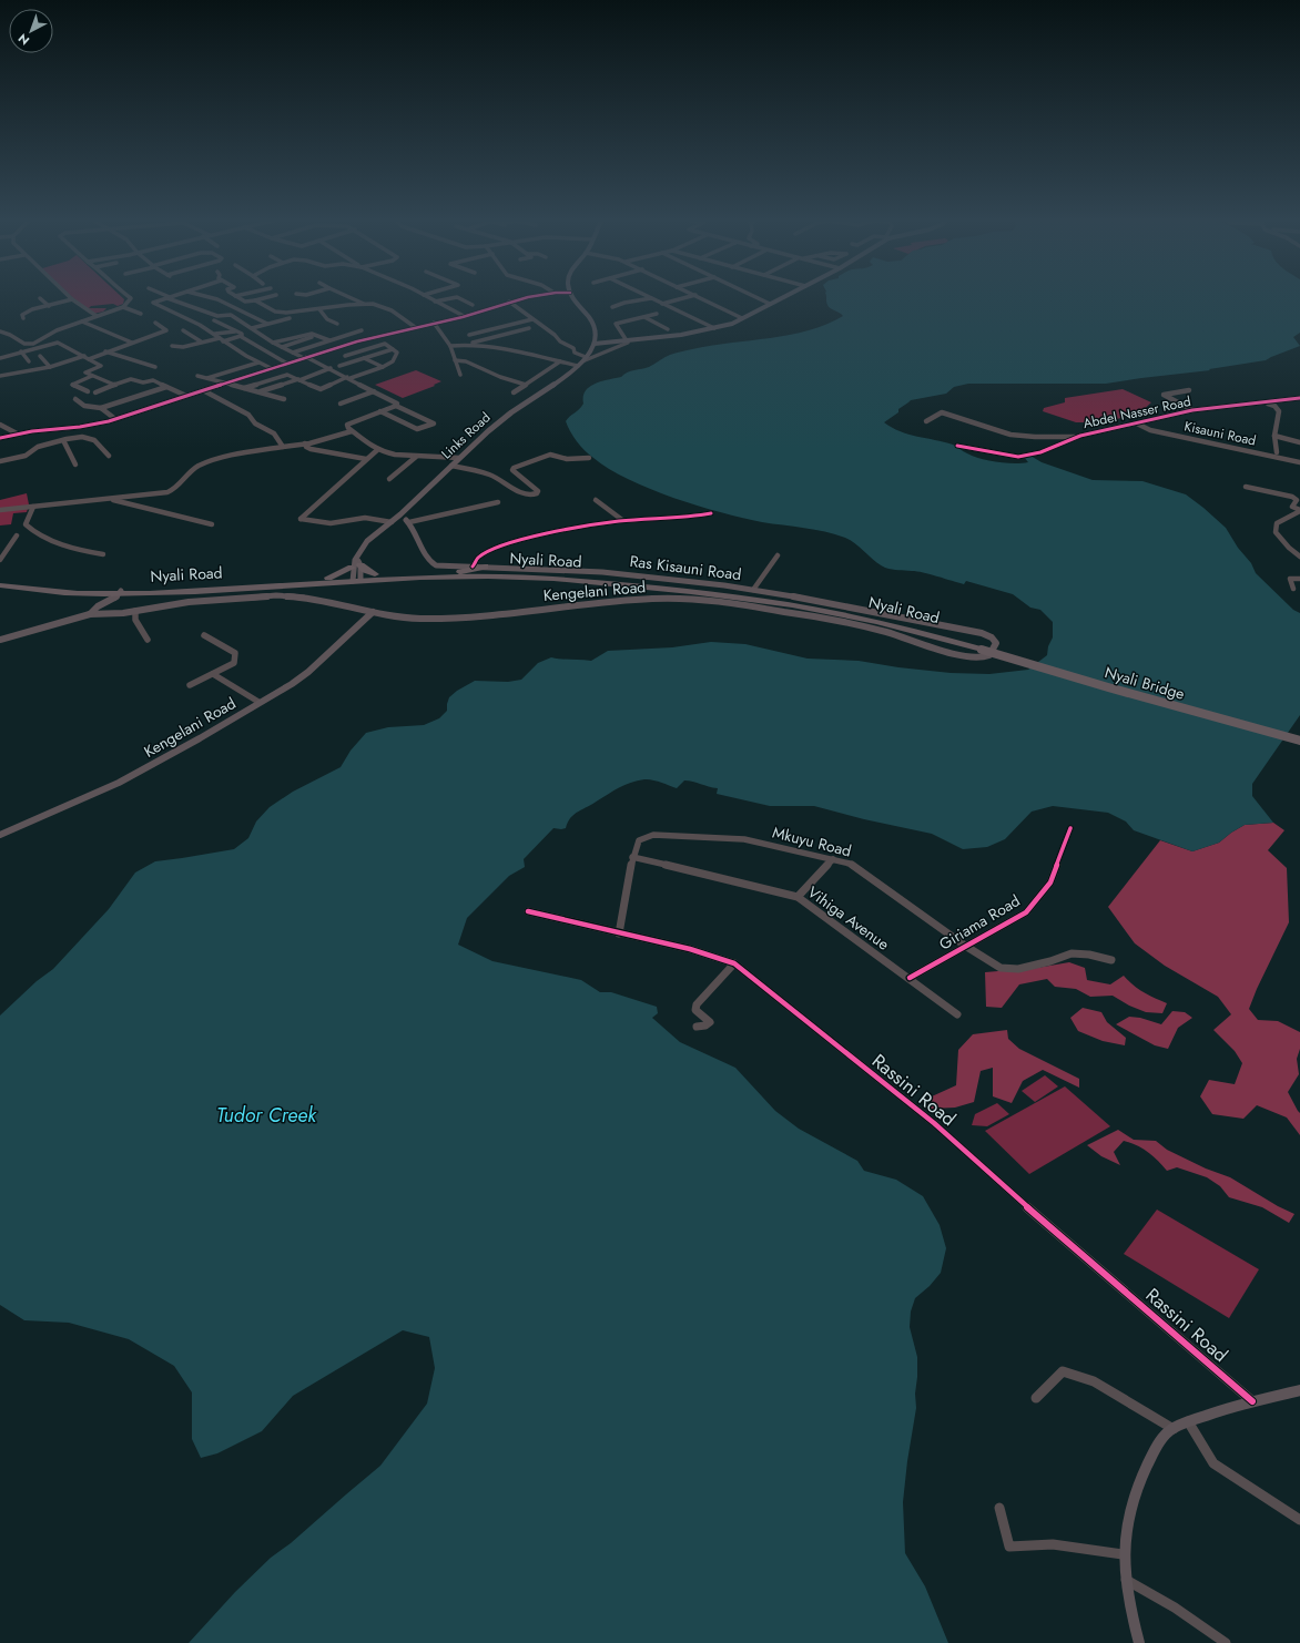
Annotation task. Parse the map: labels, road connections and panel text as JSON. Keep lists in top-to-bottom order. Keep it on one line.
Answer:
{"streets":{"highway":["Nyali Road","Nyali Bridge"],"main road":["Links Road","Ras Kisauni Road","Kengelani Road"],"street":["Abdel Nasser Road","Kisauni Road","Mkuyu Road","Vihiga Avenue","Giriama Road","Rassini Road"]},"crossings":[["Abdel Nasser Road","Kisauni Road"],["Links Road","Nyali Road"],["Nyali Road","Ras Kisauni Road"],["Nyali Road","Nyali Bridge"],["Ras Kisauni Road","Kengelani Road"],["Mkuyu Road","Vihiga Avenue"],["Mkuyu Road","Giriama Road"],["Vihiga Avenue","Giriama Road"]],"water":["Tudor Creek"],"north":"bottom left"}
